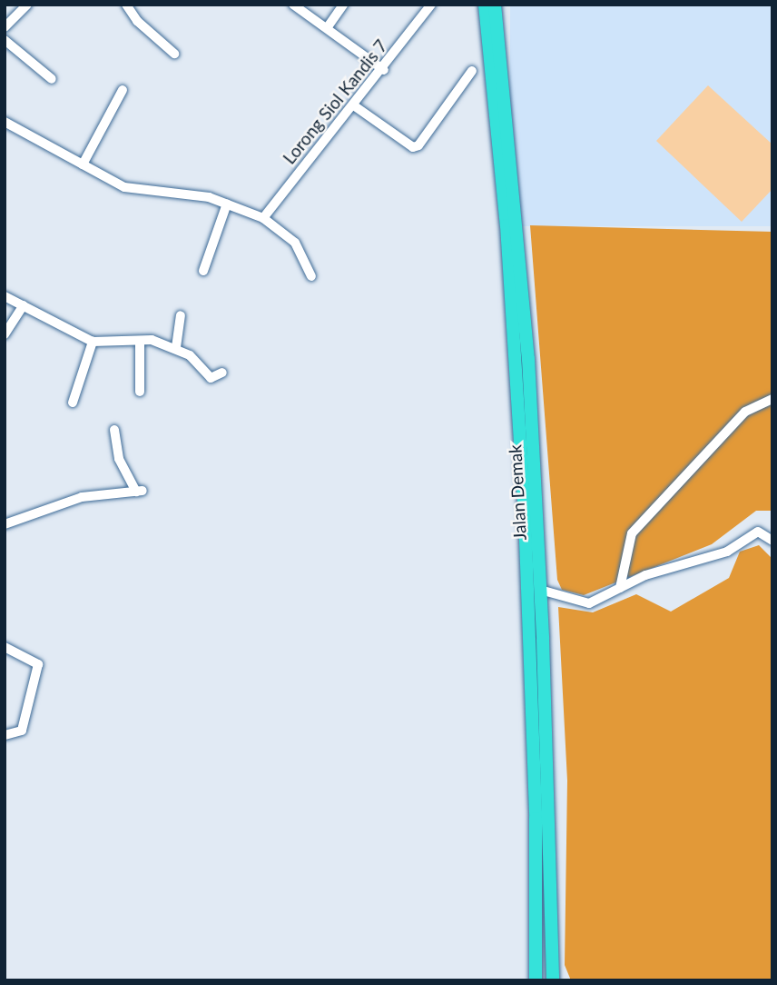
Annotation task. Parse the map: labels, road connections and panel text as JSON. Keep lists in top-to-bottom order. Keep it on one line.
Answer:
{"streets":{"highway":["Jalan Demak"],"street":["Lorong Siol Kandis 7"]}}
